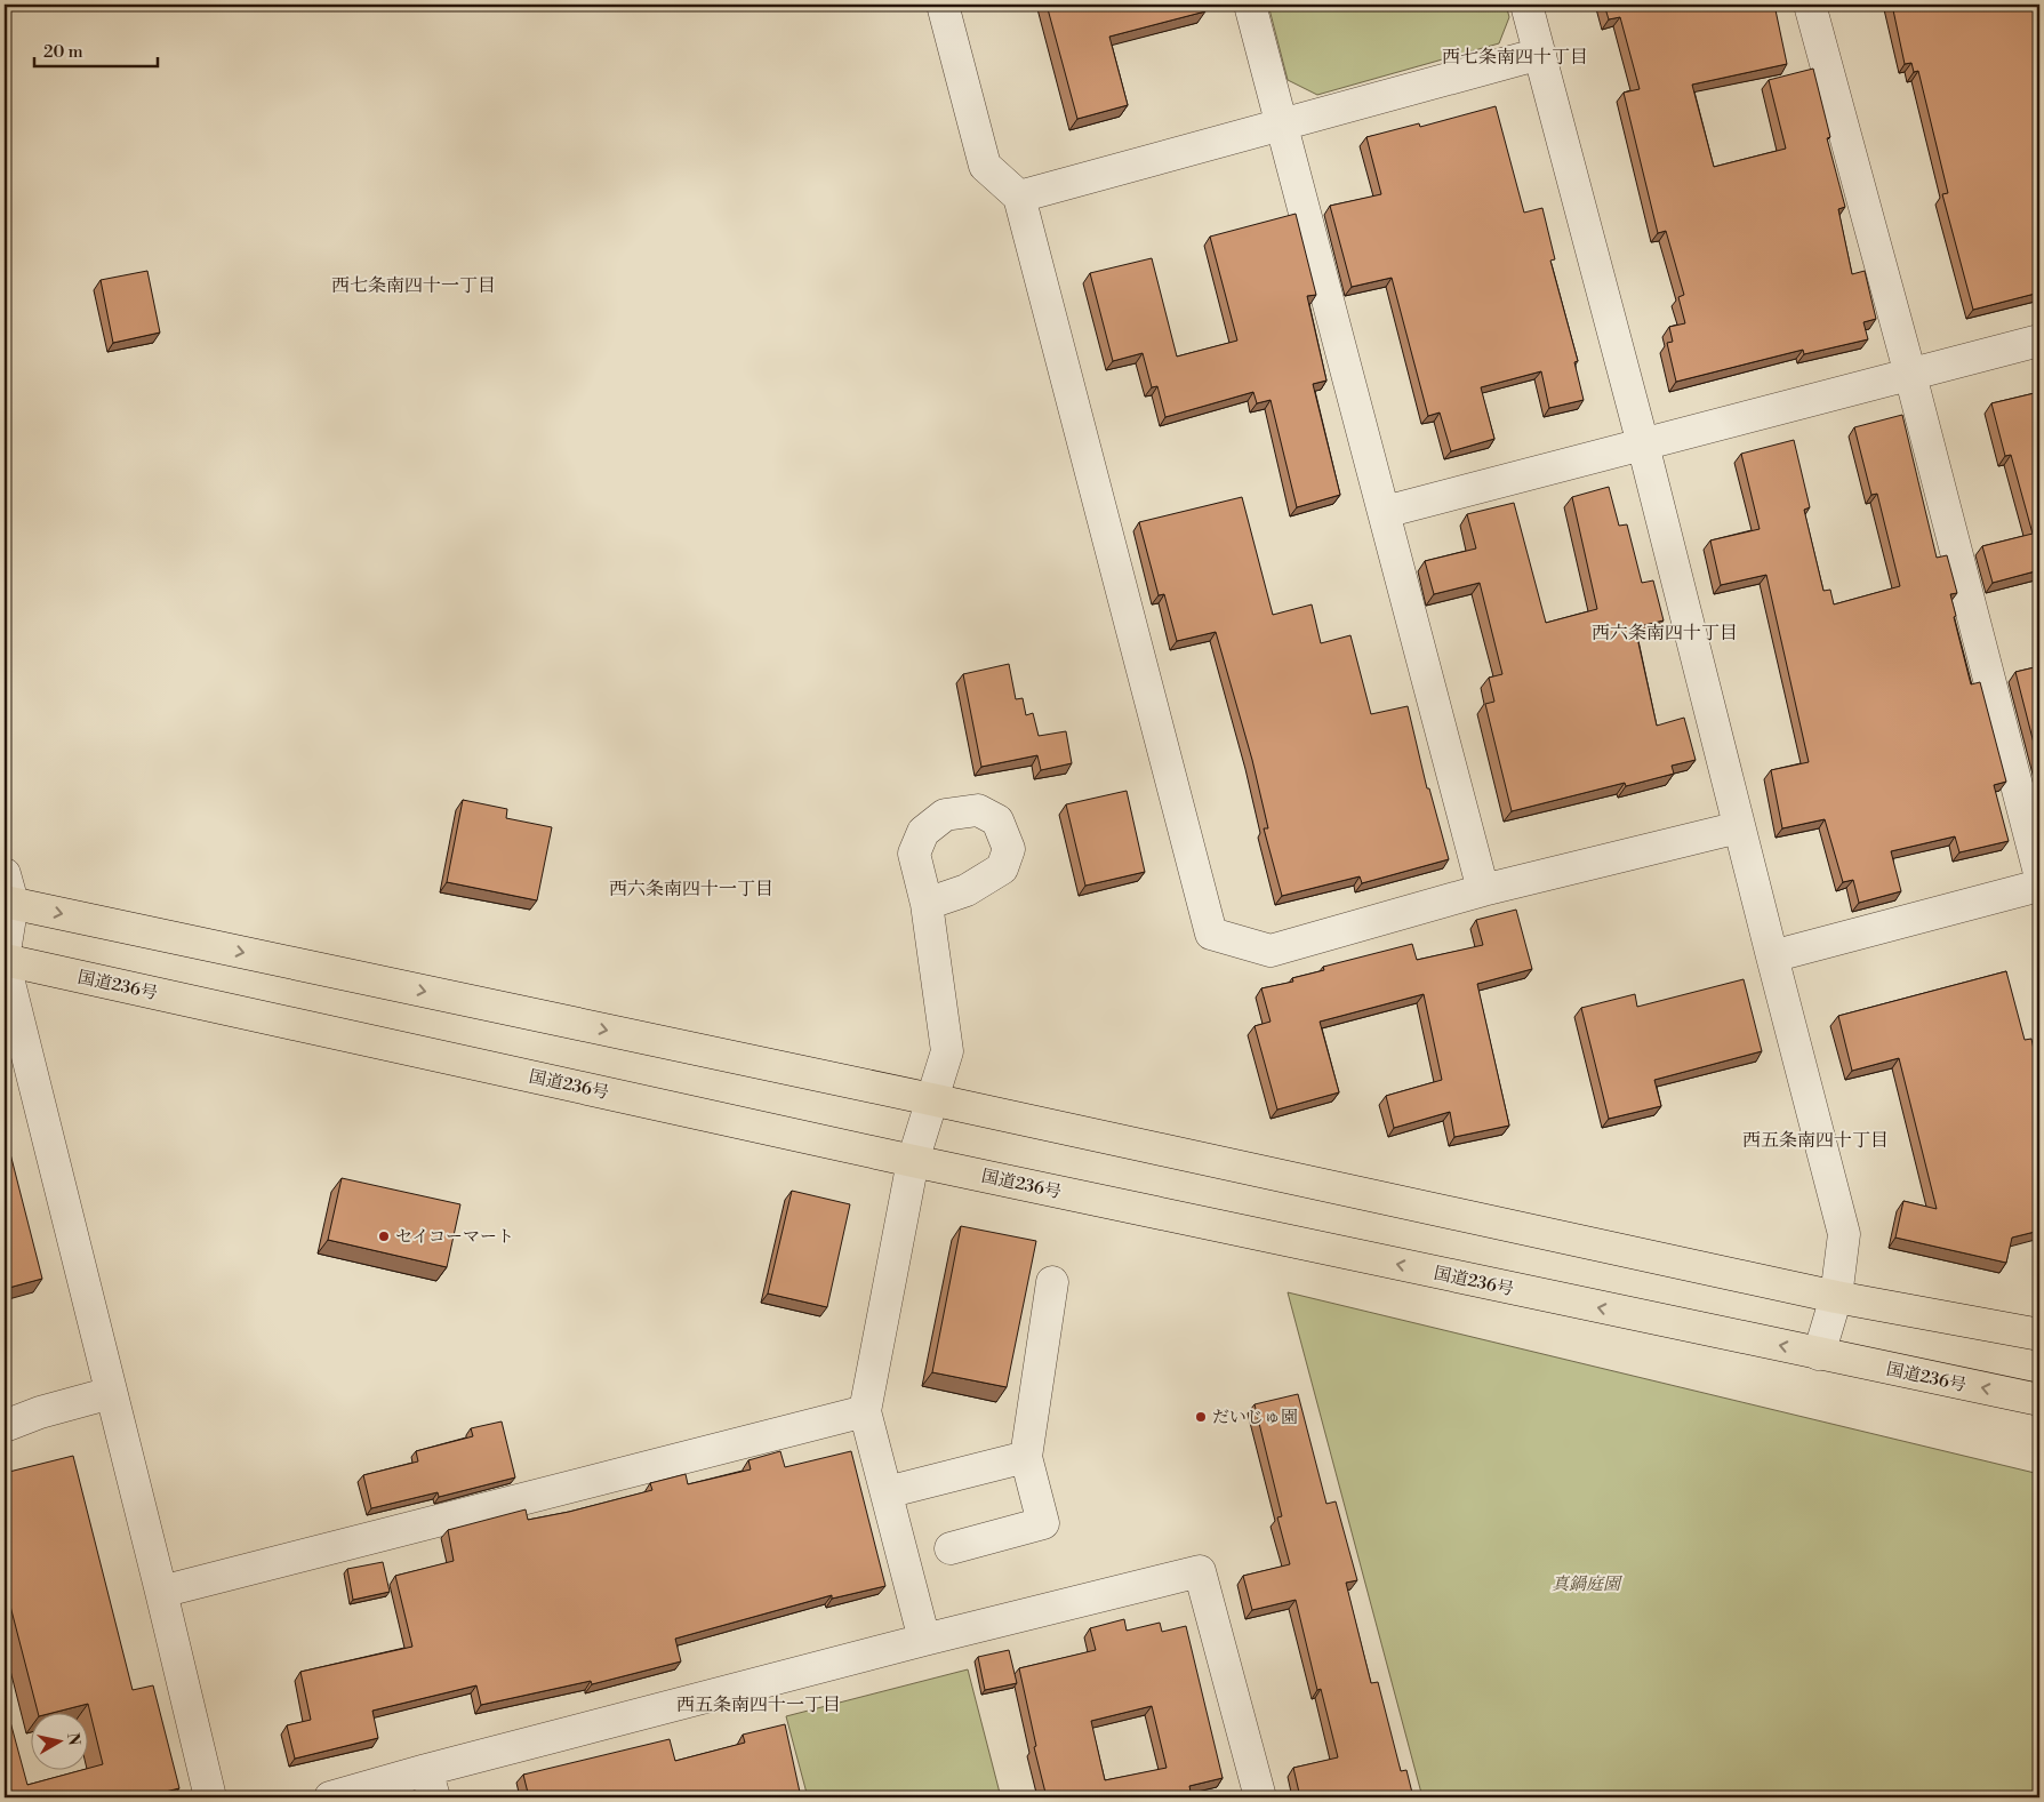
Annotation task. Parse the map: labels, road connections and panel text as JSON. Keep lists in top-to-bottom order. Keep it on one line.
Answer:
{"streets":{"highway":["国道236号"]},"districts":["西七条南四十丁目","西七条南四十一丁目","西六条南四十丁目","西六条南四十一丁目","西五条南四十丁目","西五条南四十一丁目"],"parks":["真鍋庭園"],"places":["セイコーマート","だいじゅ園"],"scale_bar":"20 m","north":"right"}
